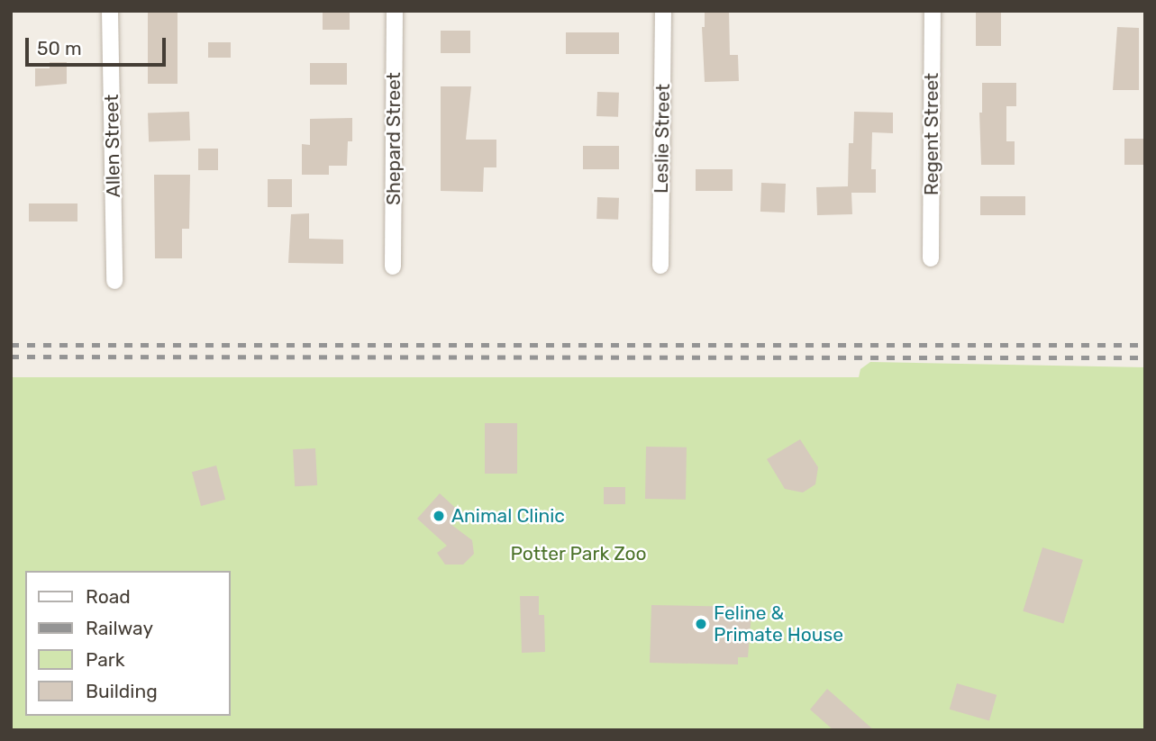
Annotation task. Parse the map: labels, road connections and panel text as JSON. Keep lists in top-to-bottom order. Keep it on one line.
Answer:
{"streets":{"street":["Regent Street","Shepard Street","Leslie Street","Allen Street"]},"parks":["Potter Park Zoo"],"places":["Animal Clinic","Feline & Primate House"],"legend":["Road","Railway","Park","Building"],"scale_bar":"50 m"}
